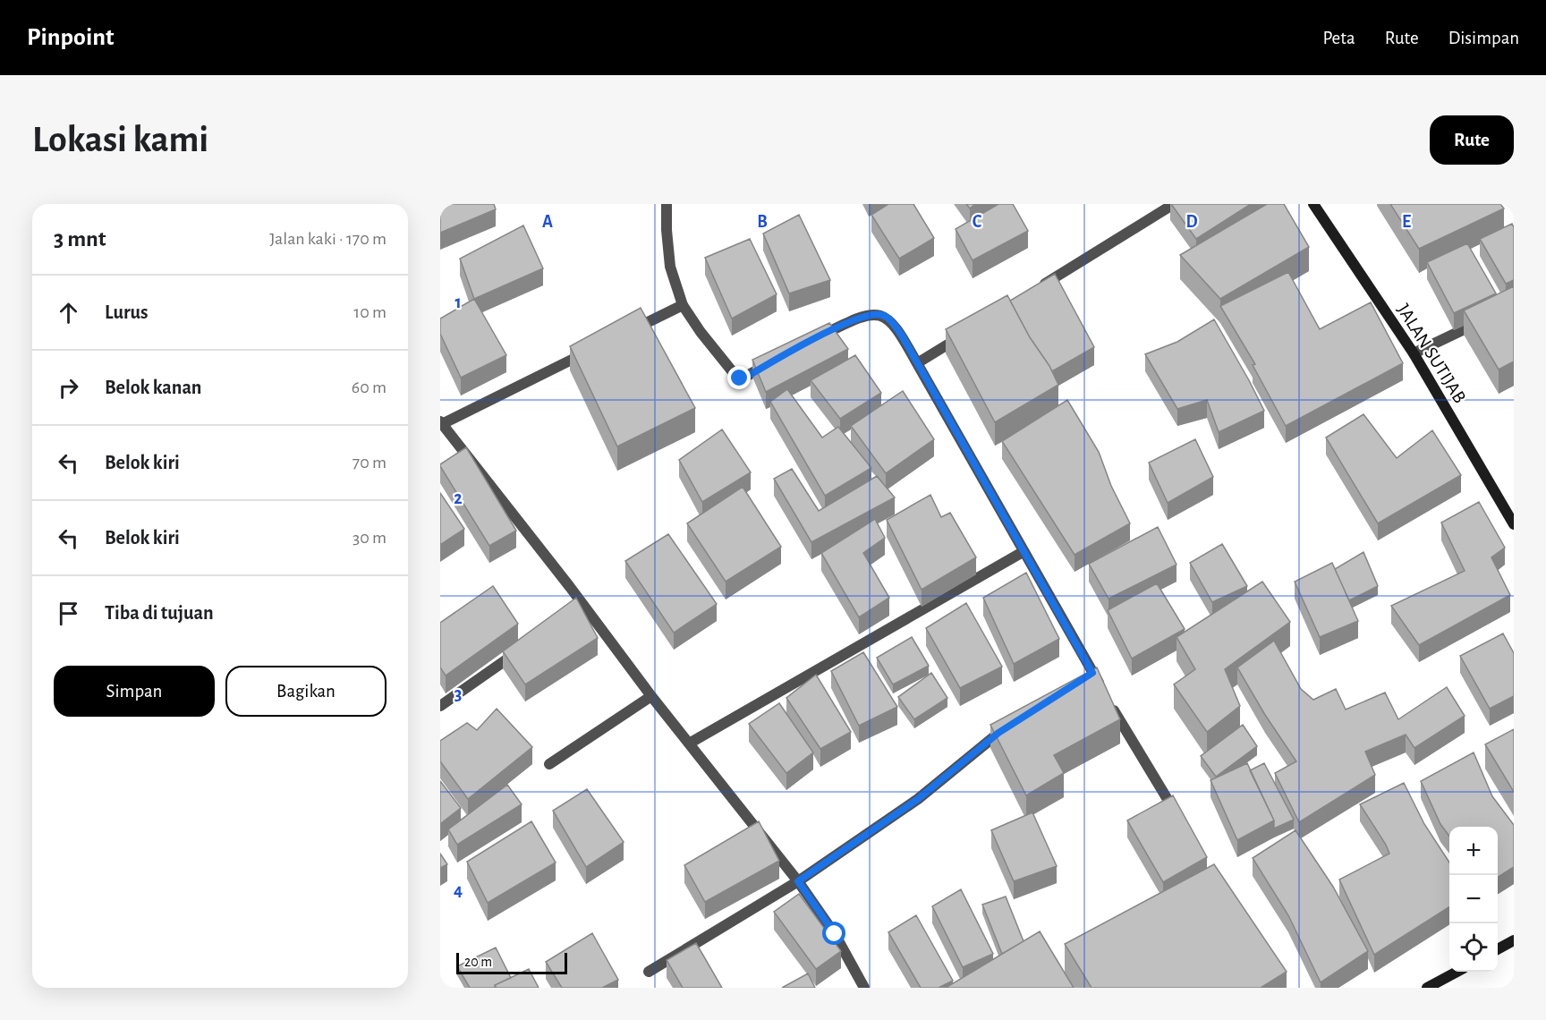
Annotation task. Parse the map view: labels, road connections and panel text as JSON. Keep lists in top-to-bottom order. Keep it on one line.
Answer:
{"streets":{"main road":["JALAN SUTIJAB"]},"scale_bar":"20 m","page":{"header":"Pinpoint","nav":["Peta","Rute","Disimpan"],"buttons":["Rute",["Simpan","Bagikan"]],"title":"Lokasi kami","heading":["3 mnt","Jalan kaki · 170 m"],"list":[["Lurus","10 m"],["Belok kanan","60 m"],["Belok kiri","70 m"],["Belok kiri","30 m"],"Tiba di tujuan"],"map_buttons":["+","−"],"scale":"20 m"},"grid":{"columns":["A","B","C","D","E"],"rows":["1","2","3","4"]}}
